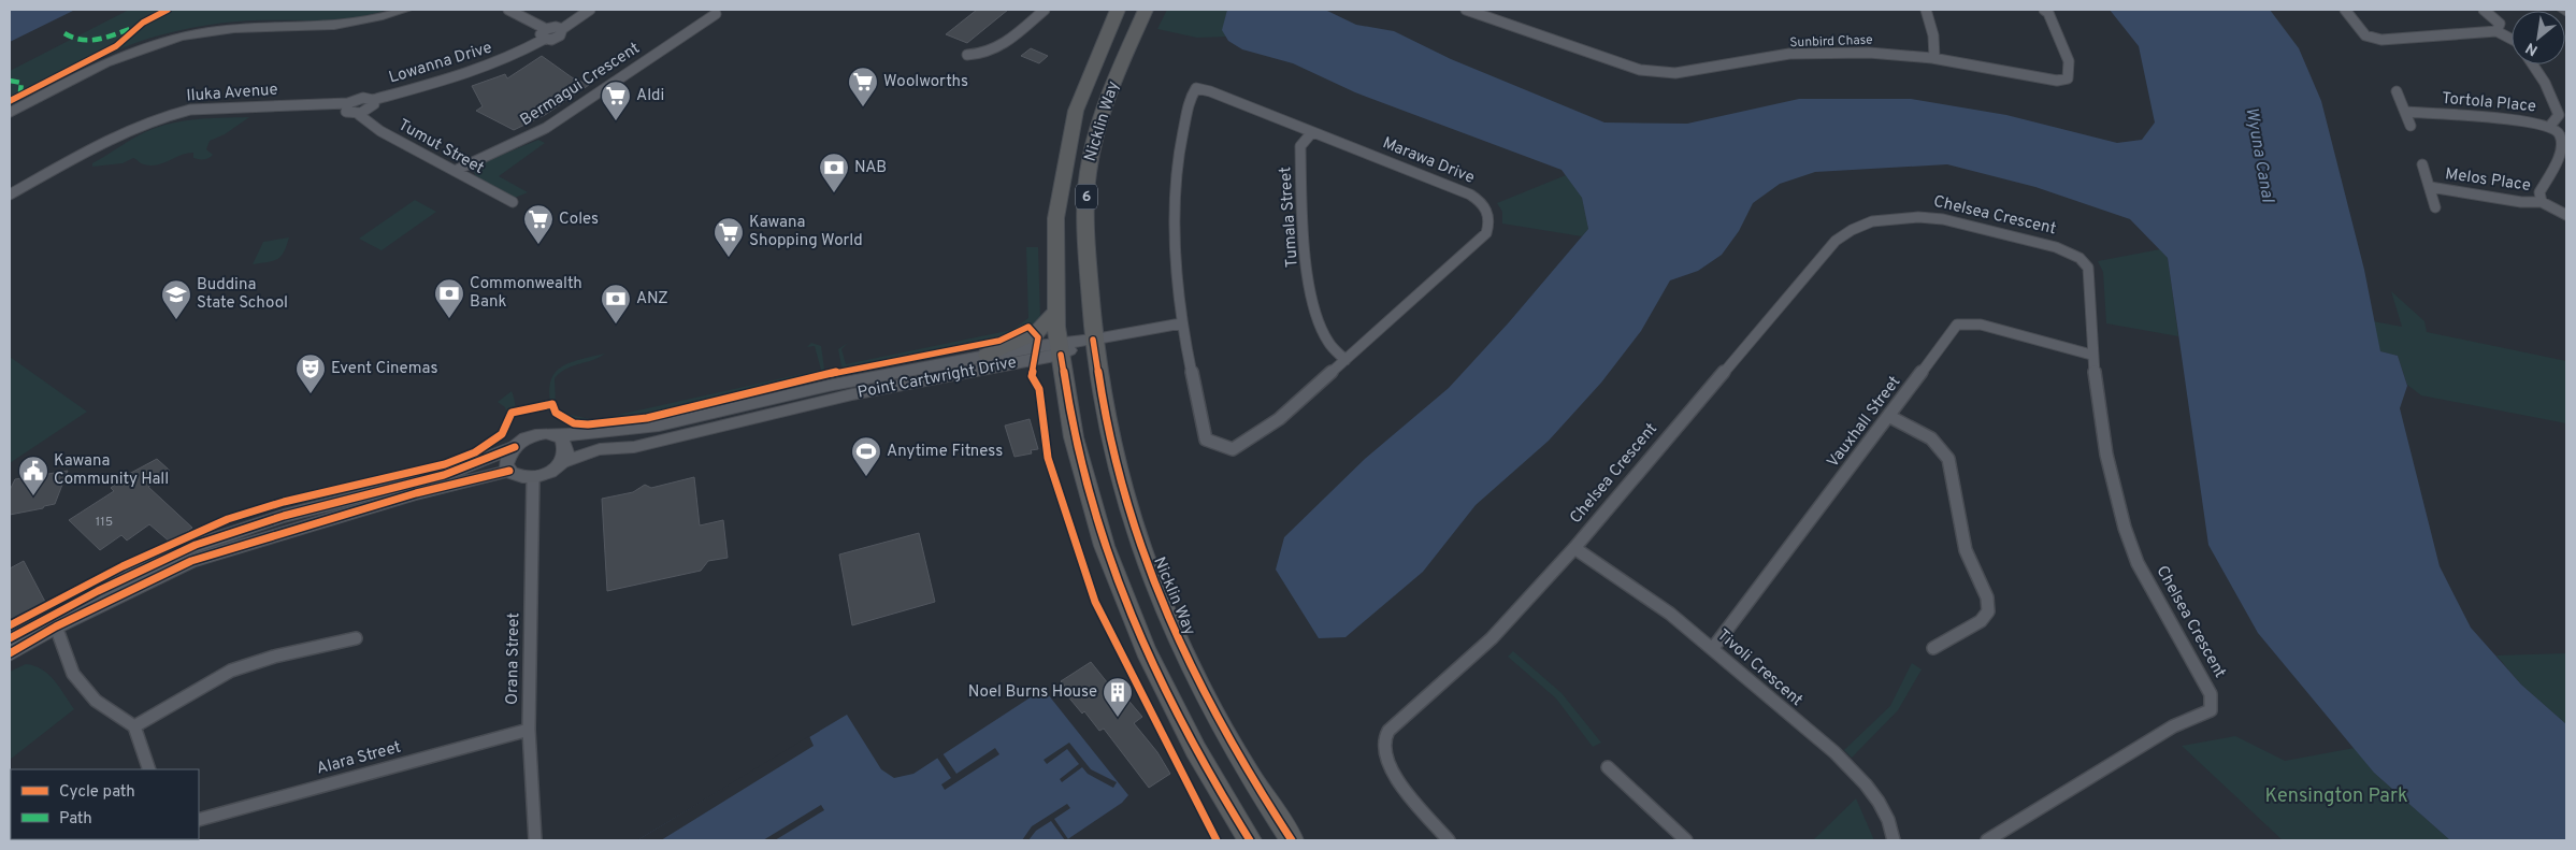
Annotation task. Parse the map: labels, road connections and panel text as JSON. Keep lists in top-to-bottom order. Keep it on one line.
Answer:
{"streets":{"highway":["Nicklin Way","6"],"main road":["Point Cartwright Drive"],"street":["Sunbird Chase","Lowanna Drive","Bermagui Crescent","Iluka Avenue","Tortola Place","Tumut Street","Marawa Drive","Melos Place","Chelsea Crescent","Tumala Street","Vauxhall Street","Orana Street","Tivoli Crescent","Alara Street"]},"crossings":[["Lowanna Drive","Iluka Avenue"],["Lowanna Drive","Tumut Street"],["Bermagui Crescent","Tumut Street"],["Iluka Avenue","Tumut Street"],["Tortola Place","Melos Place"],["Nicklin Way","Point Cartwright Drive"],["Marawa Drive","Tumala Street"],["Chelsea Crescent","Vauxhall Street"],["Chelsea Crescent","Tivoli Crescent"],["Point Cartwright Drive","Orana Street"],["Vauxhall Street","Tivoli Crescent"],["Orana Street","Alara Street"]],"water":["Wyuna Canal"],"parks":["Kensington Park"],"places":{"supermarket":["Woolworths","Aldi","Coles","Kawana Shopping World"],"bank":["NAB","Commonwealth Bank","ANZ"],"school or university":["Buddina State School"],"theatre":["Event Cinemas"],"sports":["Anytime Fitness"],"public building":["Kawana Community Hall"],"building":["Noel Burns House"]},"house_numbers":["115"],"legend":["Cycle path","Path"],"north":"bottom left"}
